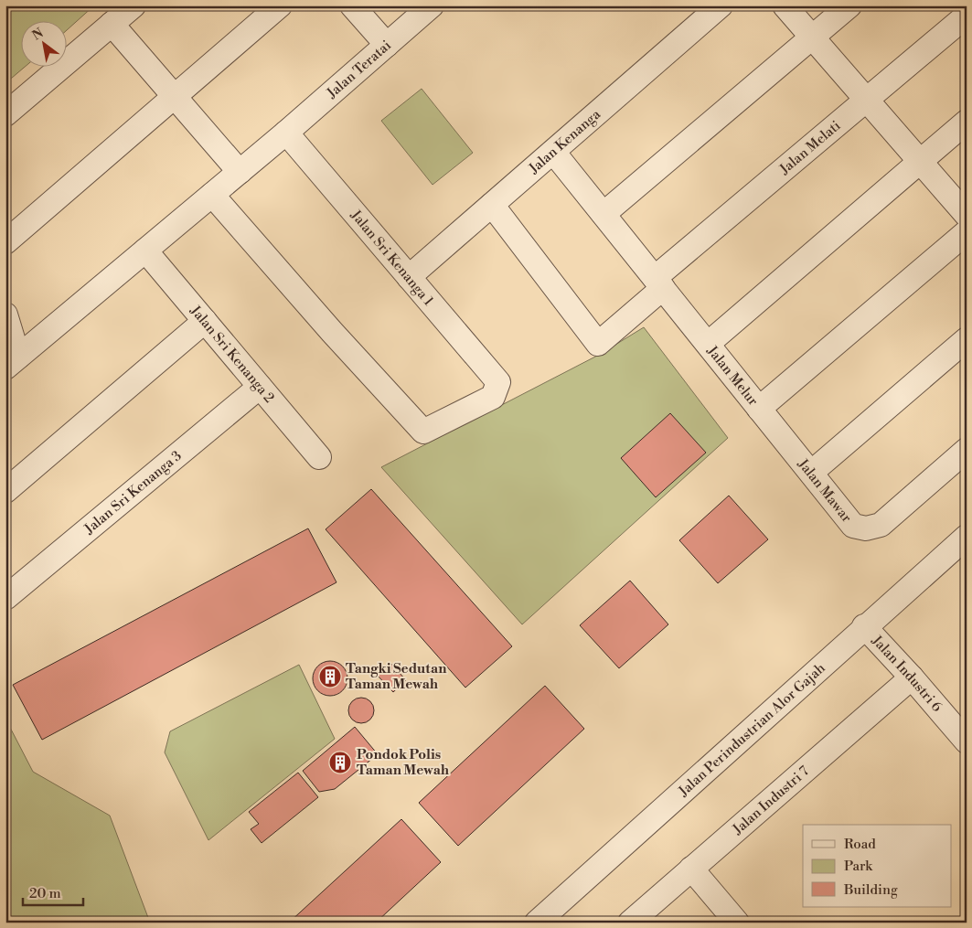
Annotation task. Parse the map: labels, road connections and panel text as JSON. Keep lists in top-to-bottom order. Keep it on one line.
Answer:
{"streets":{"street":["Jalan Teratai","Jalan Kenanga","Jalan Melati","Jalan Sri Kenanga 1","Jalan Sri Kenanga 2","Jalan Melur","Jalan Mawar","Jalan Sri Kenanga 3","Jalan Industri 6","Jalan Perindustrian Alor Gajah","Jalan Industri 7"]},"crossings":[["Jalan Teratai","Jalan Sri Kenanga 1"],["Jalan Teratai","Jalan Sri Kenanga 2"],["Jalan Kenanga","Jalan Melati"],["Jalan Kenanga","Jalan Sri Kenanga 1"],["Jalan Kenanga","Jalan Melur"],["Jalan Melati","Jalan Melur"],["Jalan Sri Kenanga 2","Jalan Sri Kenanga 3"],["Jalan Melur","Jalan Mawar"],["Jalan Industri 6","Jalan Perindustrian Alor Gajah"],["Jalan Industri 6","Jalan Industri 7"]],"places":{"building":["Tangki Sedutan Taman Mewah","Pondok Polis Taman Mewah"]},"legend":["Road","Park","Building"],"scale_bar":"20 m","north":"top left"}
